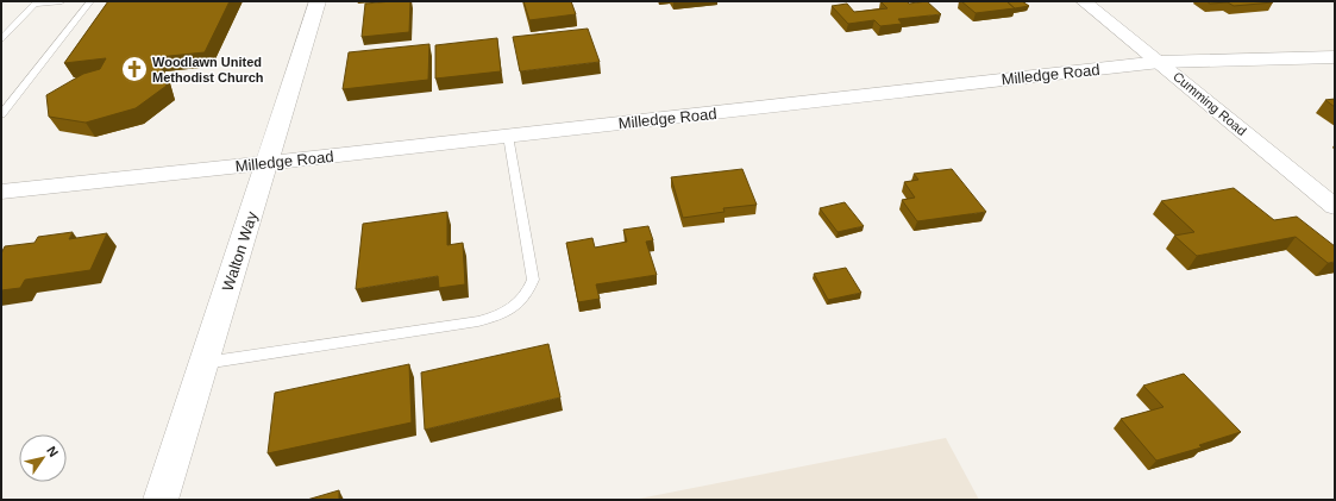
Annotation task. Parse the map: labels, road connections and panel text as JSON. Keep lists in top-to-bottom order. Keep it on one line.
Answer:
{"streets":{"street":["Milledge Road","Cumming Road","Walton Way"]},"crossings":[["Milledge Road","Cumming Road"],["Milledge Road","Walton Way"]],"places":{"church":["Woodlawn United Methodist Church"]},"north":"top right"}
